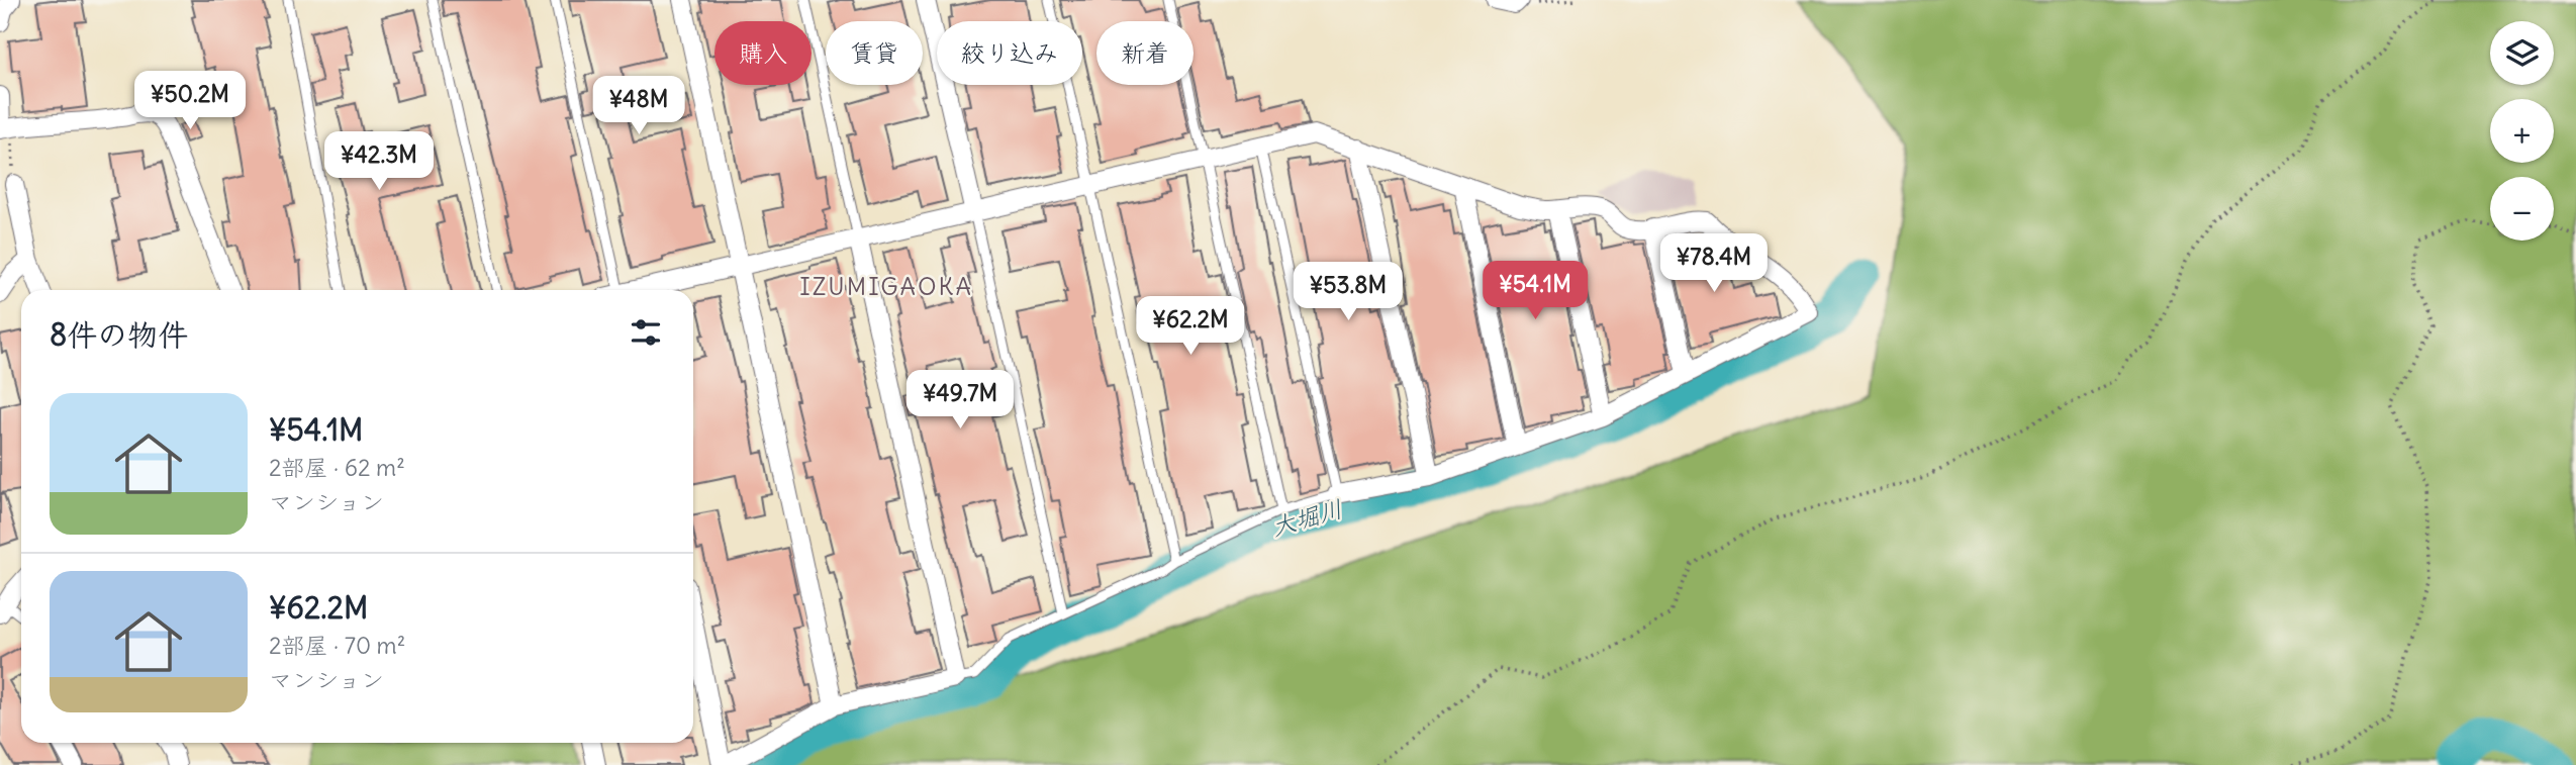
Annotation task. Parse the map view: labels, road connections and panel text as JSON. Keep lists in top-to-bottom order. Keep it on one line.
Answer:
{"districts":["IZUMIGAOKA"],"water":["大堀川"],"page":{"map_buttons":["+","−"],"chip":["購入","賃貸","絞り込み","新着"],"price":["¥50.2M","¥48M","¥42.3M","¥78.4M","¥54.1M","¥53.8M","¥62.2M","¥49.7M"],"heading":"8件の物件","list":[{"name":"¥54.1M","note":"2部屋 · 62 m² · マンション"},{"name":"¥62.2M","note":"2部屋 · 70 m² · マンション"}]}}
